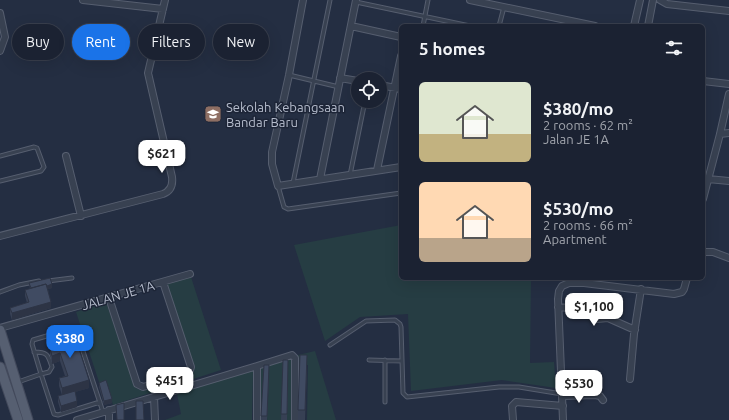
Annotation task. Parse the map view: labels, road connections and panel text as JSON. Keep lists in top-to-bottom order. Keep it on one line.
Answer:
{"streets":{"street":["JALAN JE 1A"]},"places":{"school or university":["Sekolah Kebangsaan Bandar Baru"]},"page":{"chip":["Buy","Rent","Filters","New"],"heading":"5 homes","list":[{"name":"$380/mo","note":"2 rooms · 62 m² · Jalan JE 1A"},{"name":"$530/mo","note":"2 rooms · 66 m² · Apartment"}],"price":["$621","$1,100","$380","$451","$530"]}}
